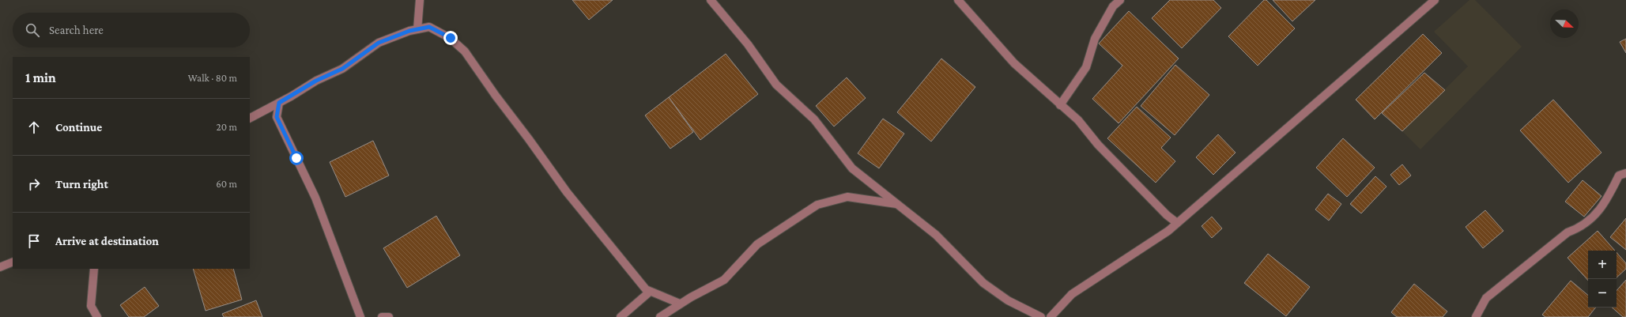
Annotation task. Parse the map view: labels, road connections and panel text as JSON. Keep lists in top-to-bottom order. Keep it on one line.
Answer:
{"north":"bottom right","page":{"search":"Search here","heading":["1 min","Walk · 80 m"],"list":[["Continue","20 m"],["Turn right","60 m"],"Arrive at destination"],"map_buttons":["+","−"]}}
